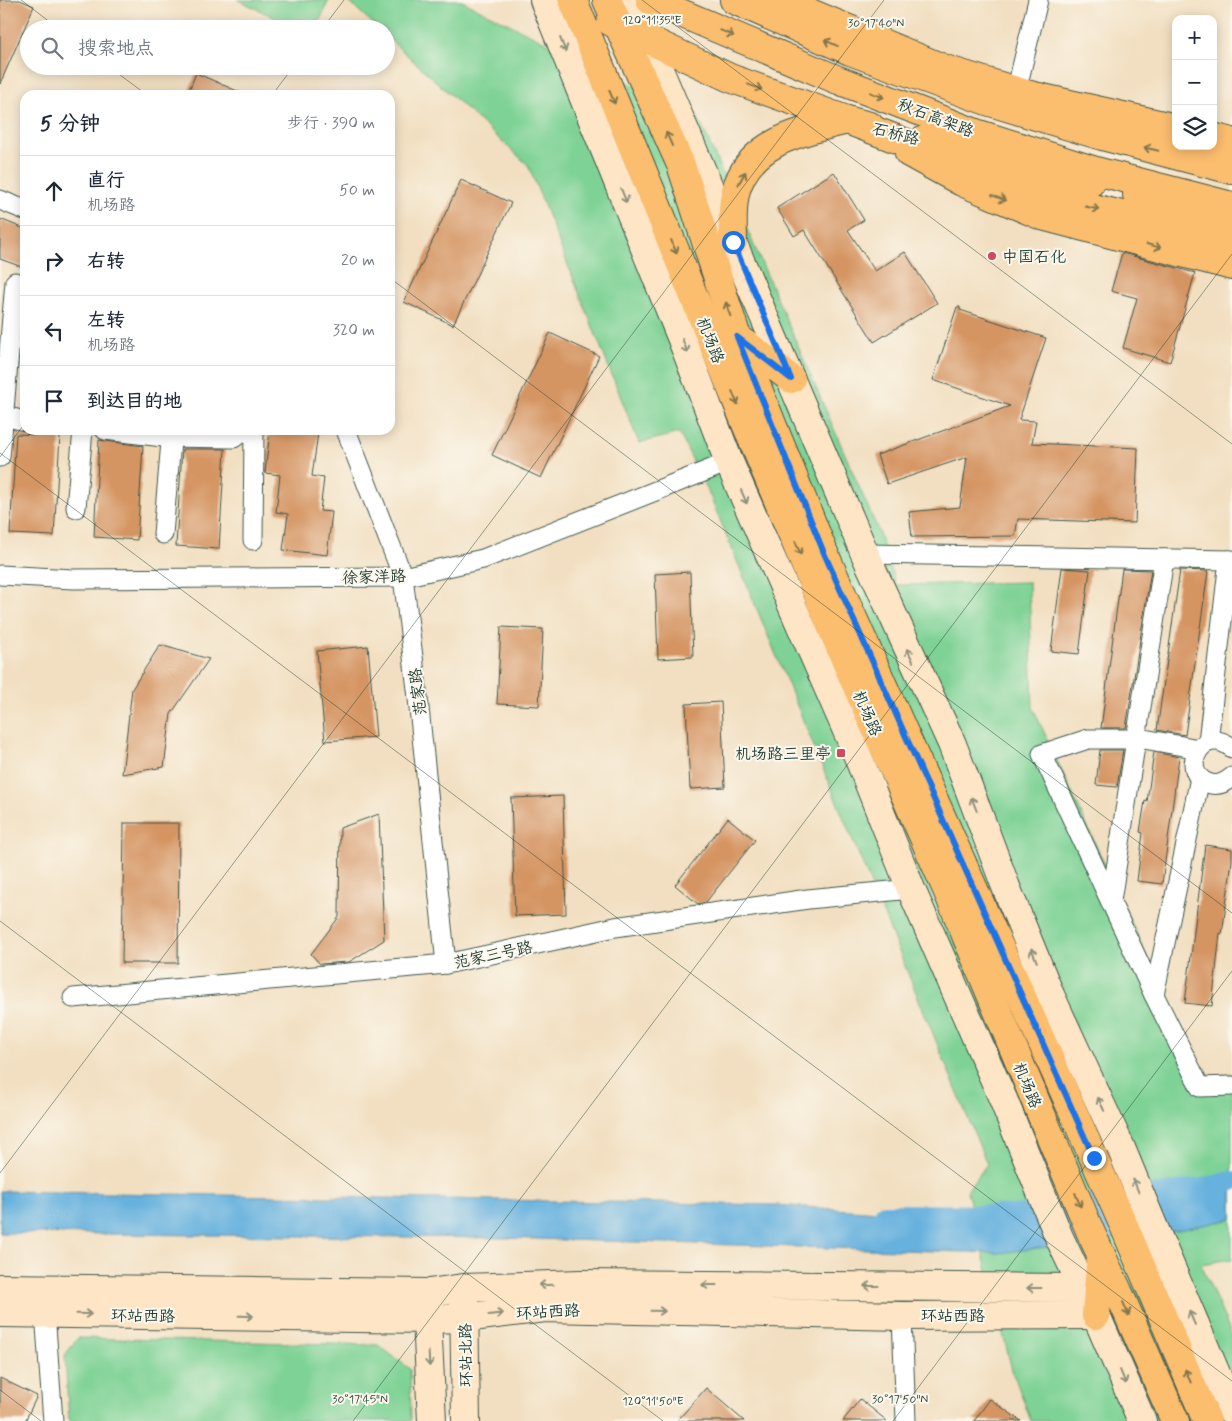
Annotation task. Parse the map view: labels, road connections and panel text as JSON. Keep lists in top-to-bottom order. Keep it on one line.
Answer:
{"streets":{"main road":["秋石高架路","石桥路","机场路","环站西路","环站北路"],"street":["徐家洋路","范家路","范家三号路"]},"crossings":[["石桥路","机场路"],["机场路","徐家洋路"],["机场路","范家三号路"],["机场路","环站西路"],["徐家洋路","范家路"],["范家路","范家三号路"],["环站西路","环站北路"]],"places":{"other":["中国石化"],"transit":["机场路三里亭"]},"page":{"map_buttons":["+","−"],"search":"搜索地点","heading":["5 分钟","步行 · 390 m"],"list":[["直行","机场路","50 m"],["右转","20 m"],["左转","机场路","320 m"],"到达目的地"]},"coordinates":["120°11'35\"E","30°17'40\"N","30°17'45\"N","30°17'50\"N","120°11'50\"E"]}
